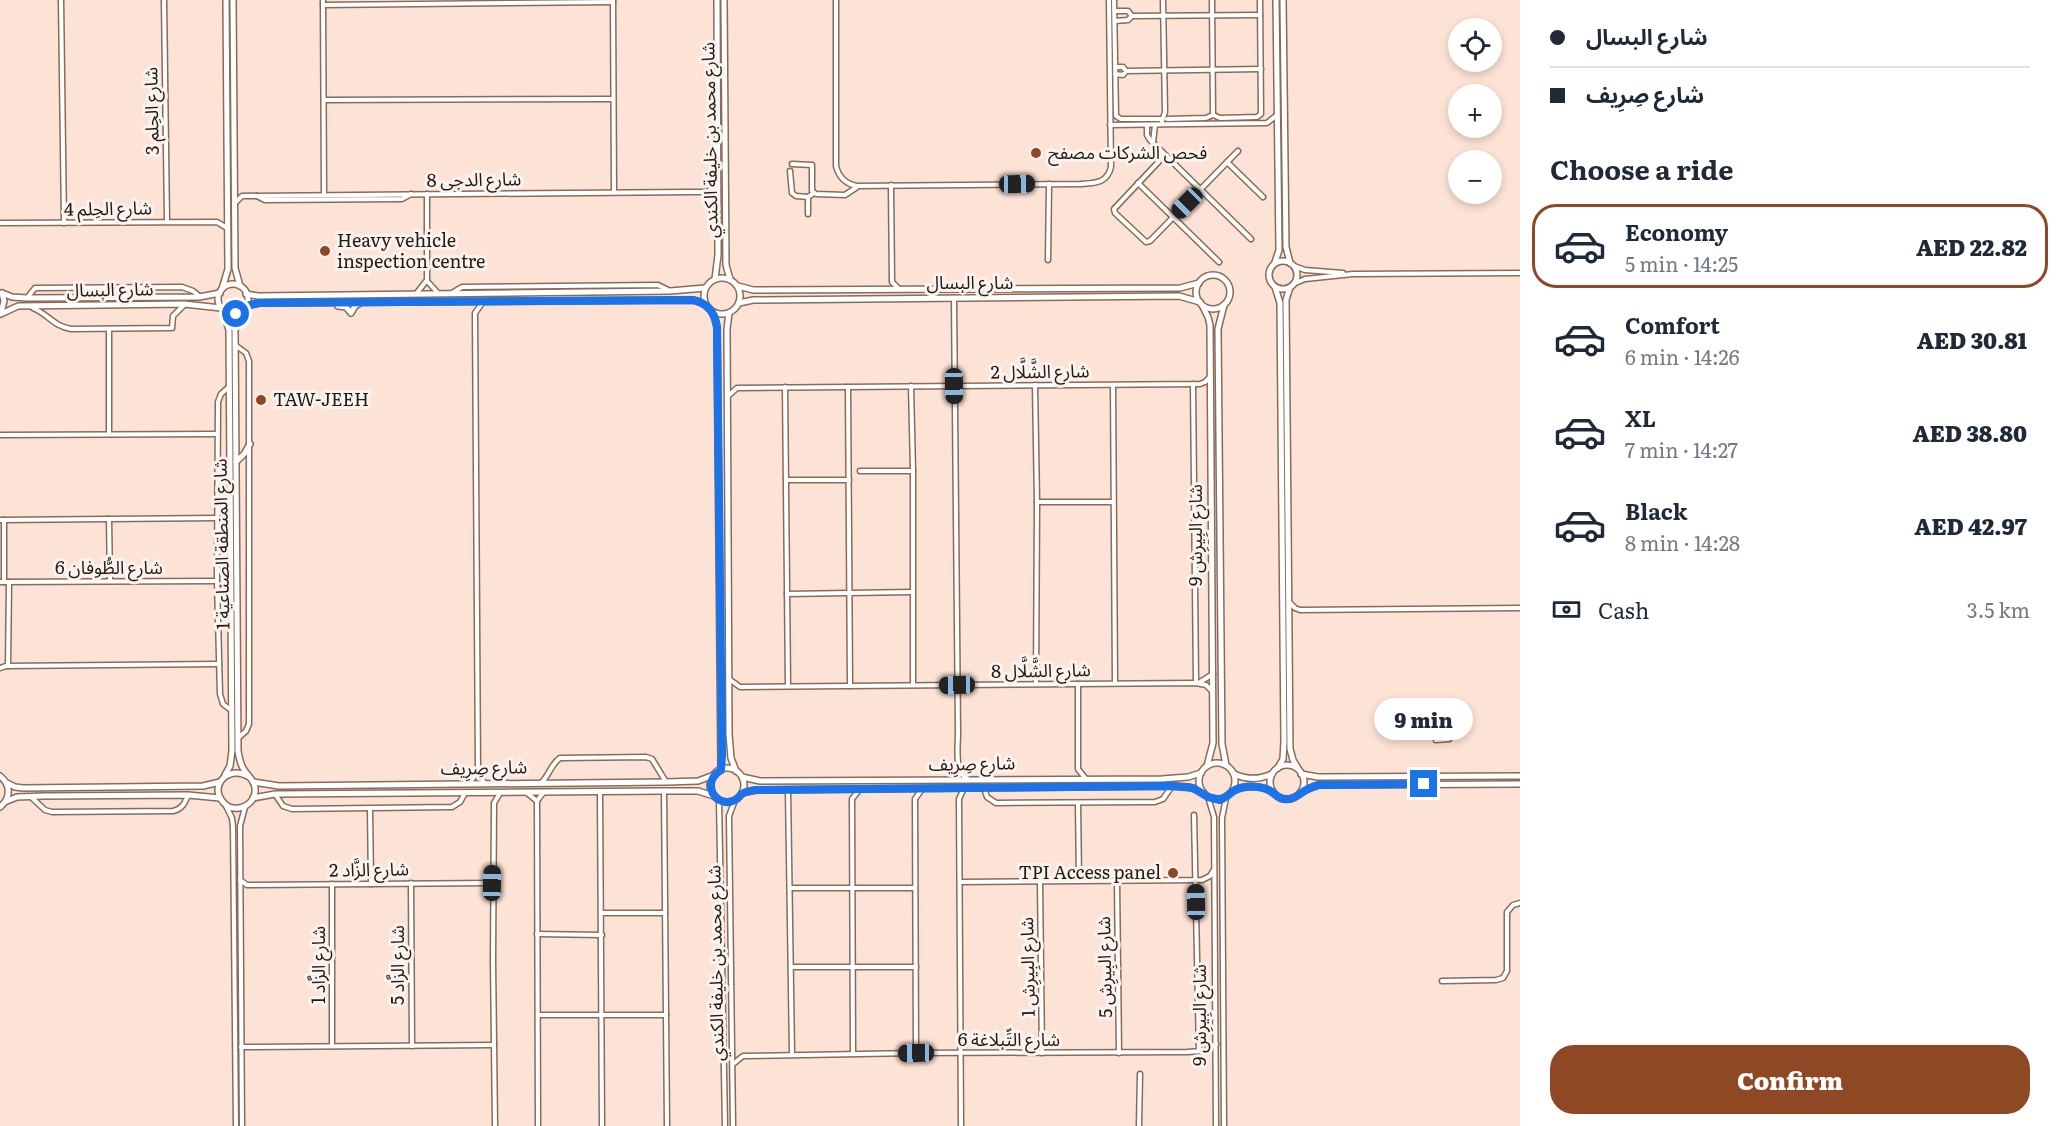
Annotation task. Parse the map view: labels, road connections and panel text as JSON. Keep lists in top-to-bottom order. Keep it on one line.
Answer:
{"streets":{"street":["شارع الحِلم 3","شارع محمد بن خليفة الكندي","شارع الدجى 8","شارع الحِلم 4","شارع البسال","شارع الشَّلَّال 2","شارع البِيرِش 9","شارع المنطقة الصناعية 1","شارع الطُّوفان 6","شارع الشَّلَّال 8","شارع صِرِيف","شارع الزَّاد 2","شارع الزَّاد 1","شارع الزَّاد 5","شارع البِيرِش 1","شارع البِيرِش 5","شارع التِّبلاغة 6"]},"crossings":[["شارع الحِلم 3","شارع الحِلم 4"],["شارع محمد بن خليفة الكندي","شارع البسال"],["شارع محمد بن خليفة الكندي","شارع صِرِيف"],["شارع البسال","شارع البِيرِش 9"],["شارع البسال","شارع المنطقة الصناعية 1"],["شارع البِيرِش 9","شارع الشَّلَّال 8"],["شارع البِيرِش 9","شارع صِرِيف"],["شارع البِيرِش 9","شارع التِّبلاغة 6"],["شارع المنطقة الصناعية 1","شارع صِرِيف"],["شارع الزَّاد 2","شارع الزَّاد 1"],["شارع الزَّاد 2","شارع الزَّاد 5"],["شارع البِيرِش 1","شارع التِّبلاغة 6"],["شارع البِيرِش 5","شارع التِّبلاغة 6"]],"places":["فحص الشركات مصفح","Heavy vehicle inspection centre","TAW-JEEH","TPI Access panel"],"page":{"banner":["شارع البسال","شارع صِرِيف"],"map_buttons":["+","−"],"heading":"Choose a ride","list":[{"name":"Economy","note":"5 min · 14:25","value":"AED 22.82"},{"name":"Comfort","note":"6 min · 14:26","value":"AED 30.81"},{"name":"XL","note":"7 min · 14:27","value":"AED 38.80"},{"name":"Black","note":"8 min · 14:28","value":"AED 42.97"}],"pay":["Cash","3.5 km"],"bubble":"9 min","buttons":"Confirm"}}
